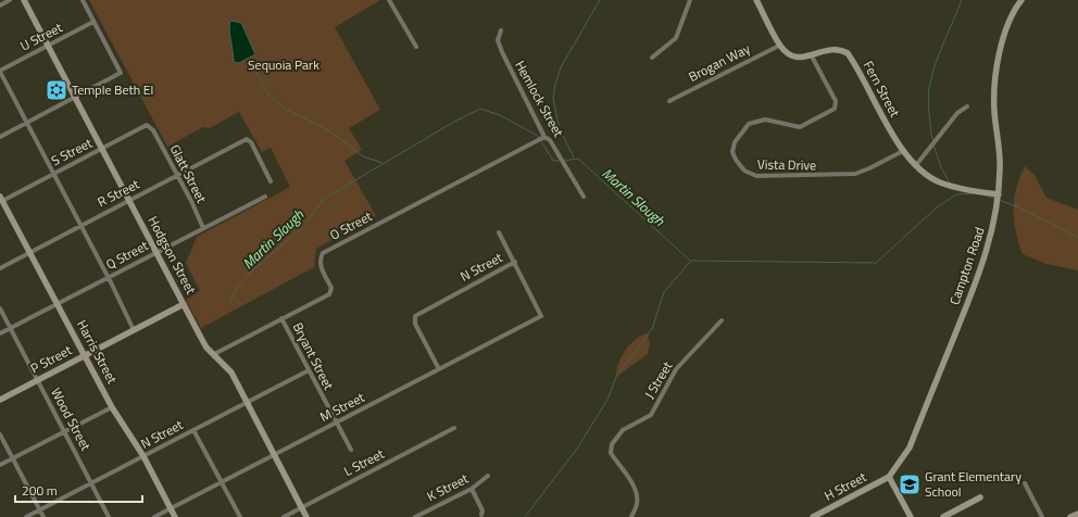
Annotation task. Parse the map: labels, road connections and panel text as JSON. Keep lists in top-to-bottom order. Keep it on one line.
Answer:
{"streets":{"street":["U Street","Brogan Way","Fern Street","Hemlock Street","S Street","Vista Drive","Glatt Street","R Street","O Street","Q Street","Hodgson Street","Campton Road","N Street","Harris Street","Bryant Street","P Street","J Street","M Street","Wood Street","L Street","H Street","K Street"]},"crossings":[["U Street","Hodgson Street"],["Brogan Way","Fern Street"],["Fern Street","Vista Drive"],["Fern Street","Campton Road"],["Hemlock Street","O Street"],["S Street","Glatt Street"],["S Street","Hodgson Street"],["S Street","Harris Street"],["Glatt Street","R Street"],["Glatt Street","Q Street"],["R Street","Hodgson Street"],["R Street","Harris Street"],["O Street","Hodgson Street"],["O Street","Bryant Street"],["Q Street","Hodgson Street"],["Q Street","Harris Street"],["Q Street","Wood Street"],["Hodgson Street","N Street"],["Hodgson Street","P Street"],["Hodgson Street","M Street"],["Hodgson Street","L Street"],["Campton Road","H Street"],["N Street","Harris Street"],["N Street","Bryant Street"],["N Street","M Street"],["N Street","Wood Street"],["Harris Street","P Street"],["Harris Street","M Street"],["Bryant Street","M Street"],["P Street","Wood Street"]],"water":["Martin Slough"],"parks":["Sequoia Park"],"places":{"synagogue":["Temple Beth El"],"school or university":["Grant Elementary School"]},"scale_bar":"200 m"}
